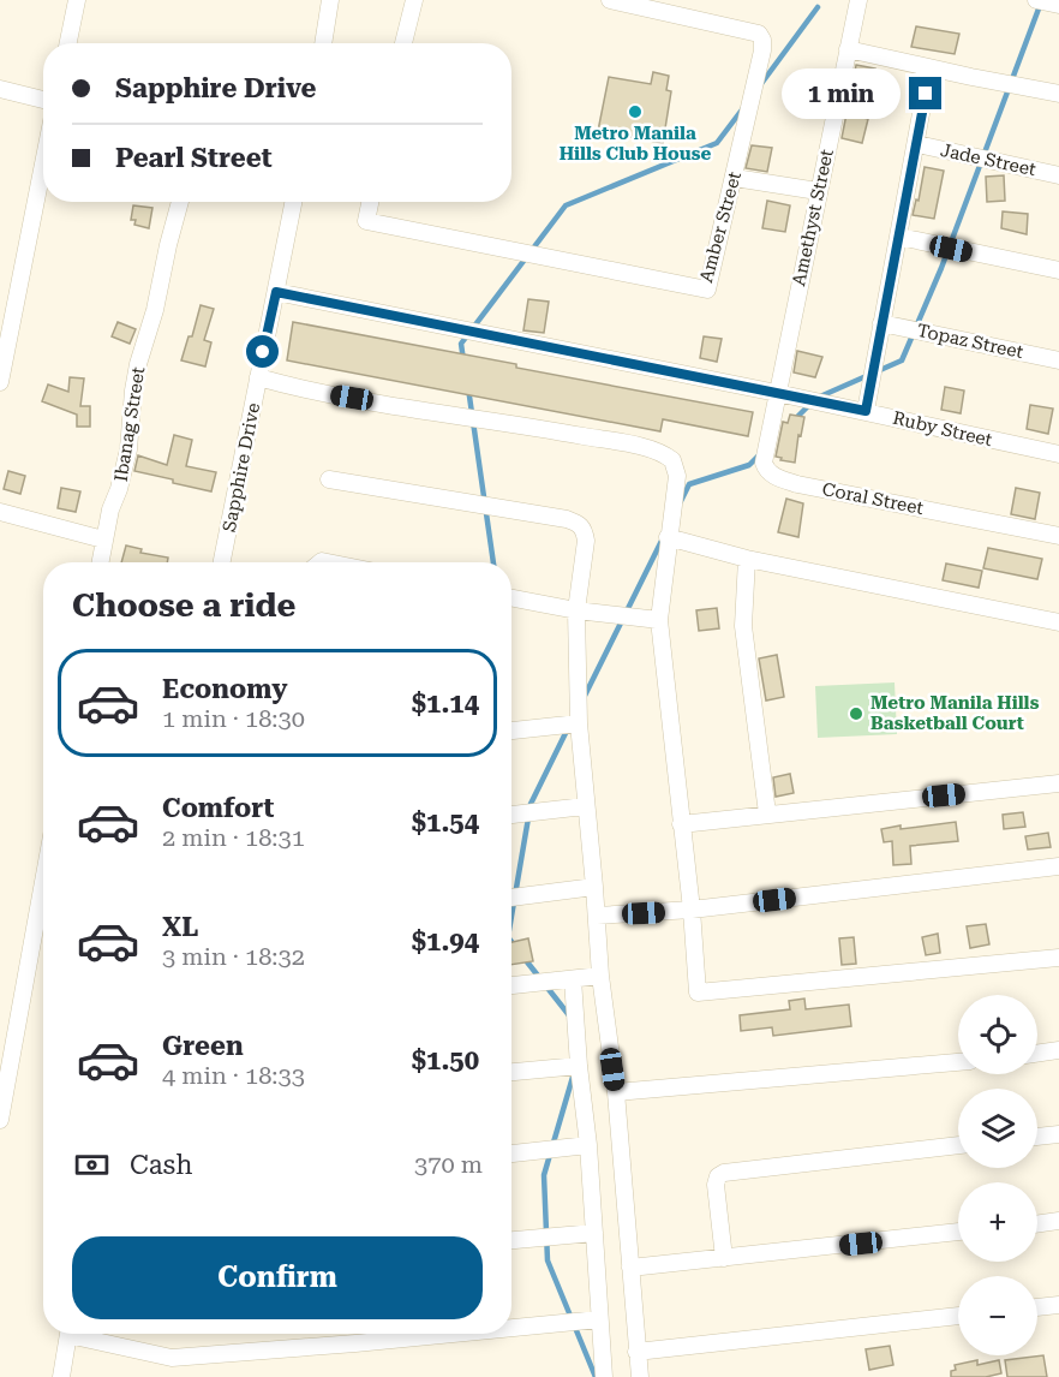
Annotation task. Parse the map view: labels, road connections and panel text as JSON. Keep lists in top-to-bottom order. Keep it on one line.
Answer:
{"streets":{"street":["Jade Street","Amethyst Street","Amber Street","Topaz Street","Ibanag Street","Ruby Street","Sapphire Drive","Coral Street"]},"crossings":[["Amethyst Street","Ruby Street"],["Amethyst Street","Coral Street"],["Ruby Street","Sapphire Drive"],["Ruby Street","Coral Street"]],"places":["Metro Manila Hills Club House","Metro Manila Hills Basketball Court"],"page":{"banner":["Sapphire Drive","Pearl Street"],"bubble":"1 min","heading":"Choose a ride","list":[{"name":"Economy","note":"1 min · 18:30","value":"$1.14"},{"name":"Comfort","note":"2 min · 18:31","value":"$1.54"},{"name":"XL","note":"3 min · 18:32","value":"$1.94"},{"name":"Green","note":"4 min · 18:33","value":"$1.50"}],"map_buttons":["+","−"],"pay":["Cash","370 m"],"buttons":"Confirm"}}
